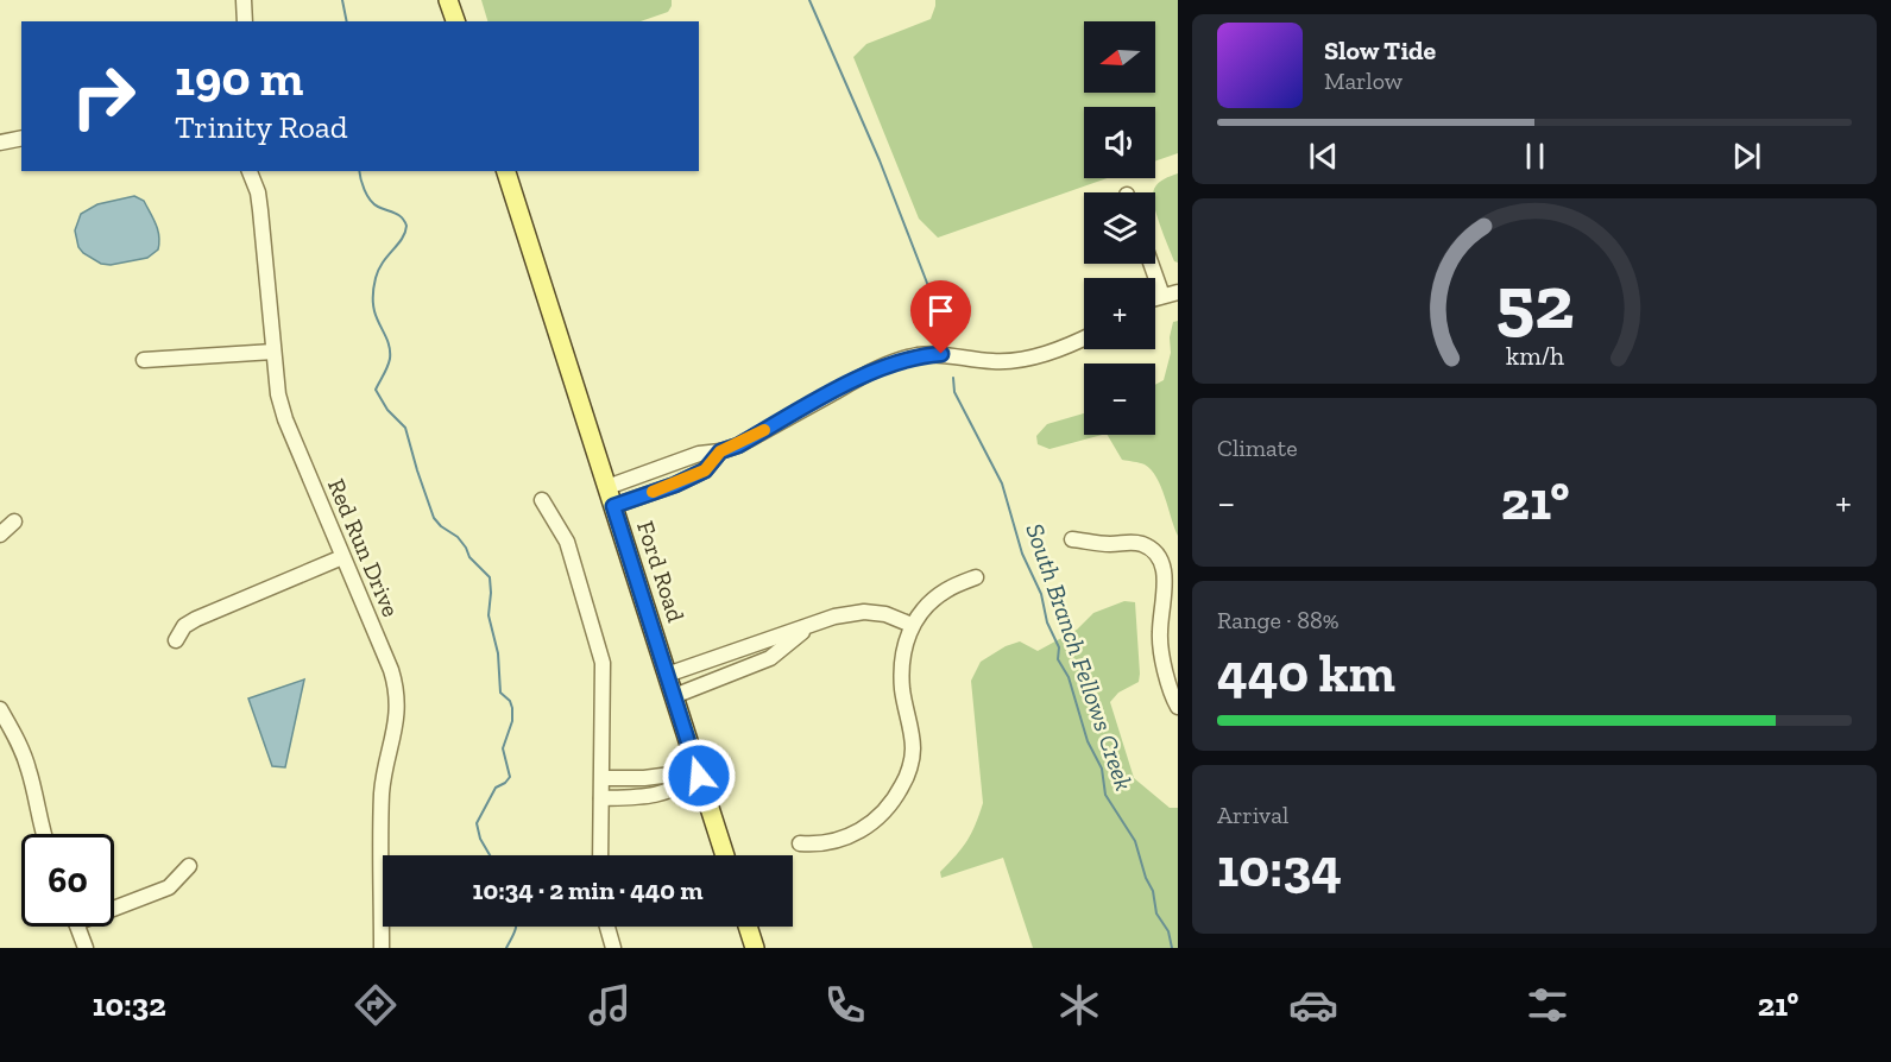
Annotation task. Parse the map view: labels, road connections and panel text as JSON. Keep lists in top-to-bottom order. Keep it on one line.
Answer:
{"streets":{"main road":["Ford Road"],"street":["Red Run Drive"]},"water":["South Branch Fellows Creek"],"north":"left","page":{"map_buttons":["+","−"],"turn":["190 m","Trinity Road"],"song":["Slow Tide","Marlow"],"tile":["Climate",["Range · 88%","440 km"],["Arrival","10:34"]],"heat":["−","21°","+"],"limit":"60","trip":"10:34 · 2 min · 440 m","tabs":["10:32","21°"],"gauge":["52","km/h"]}}
